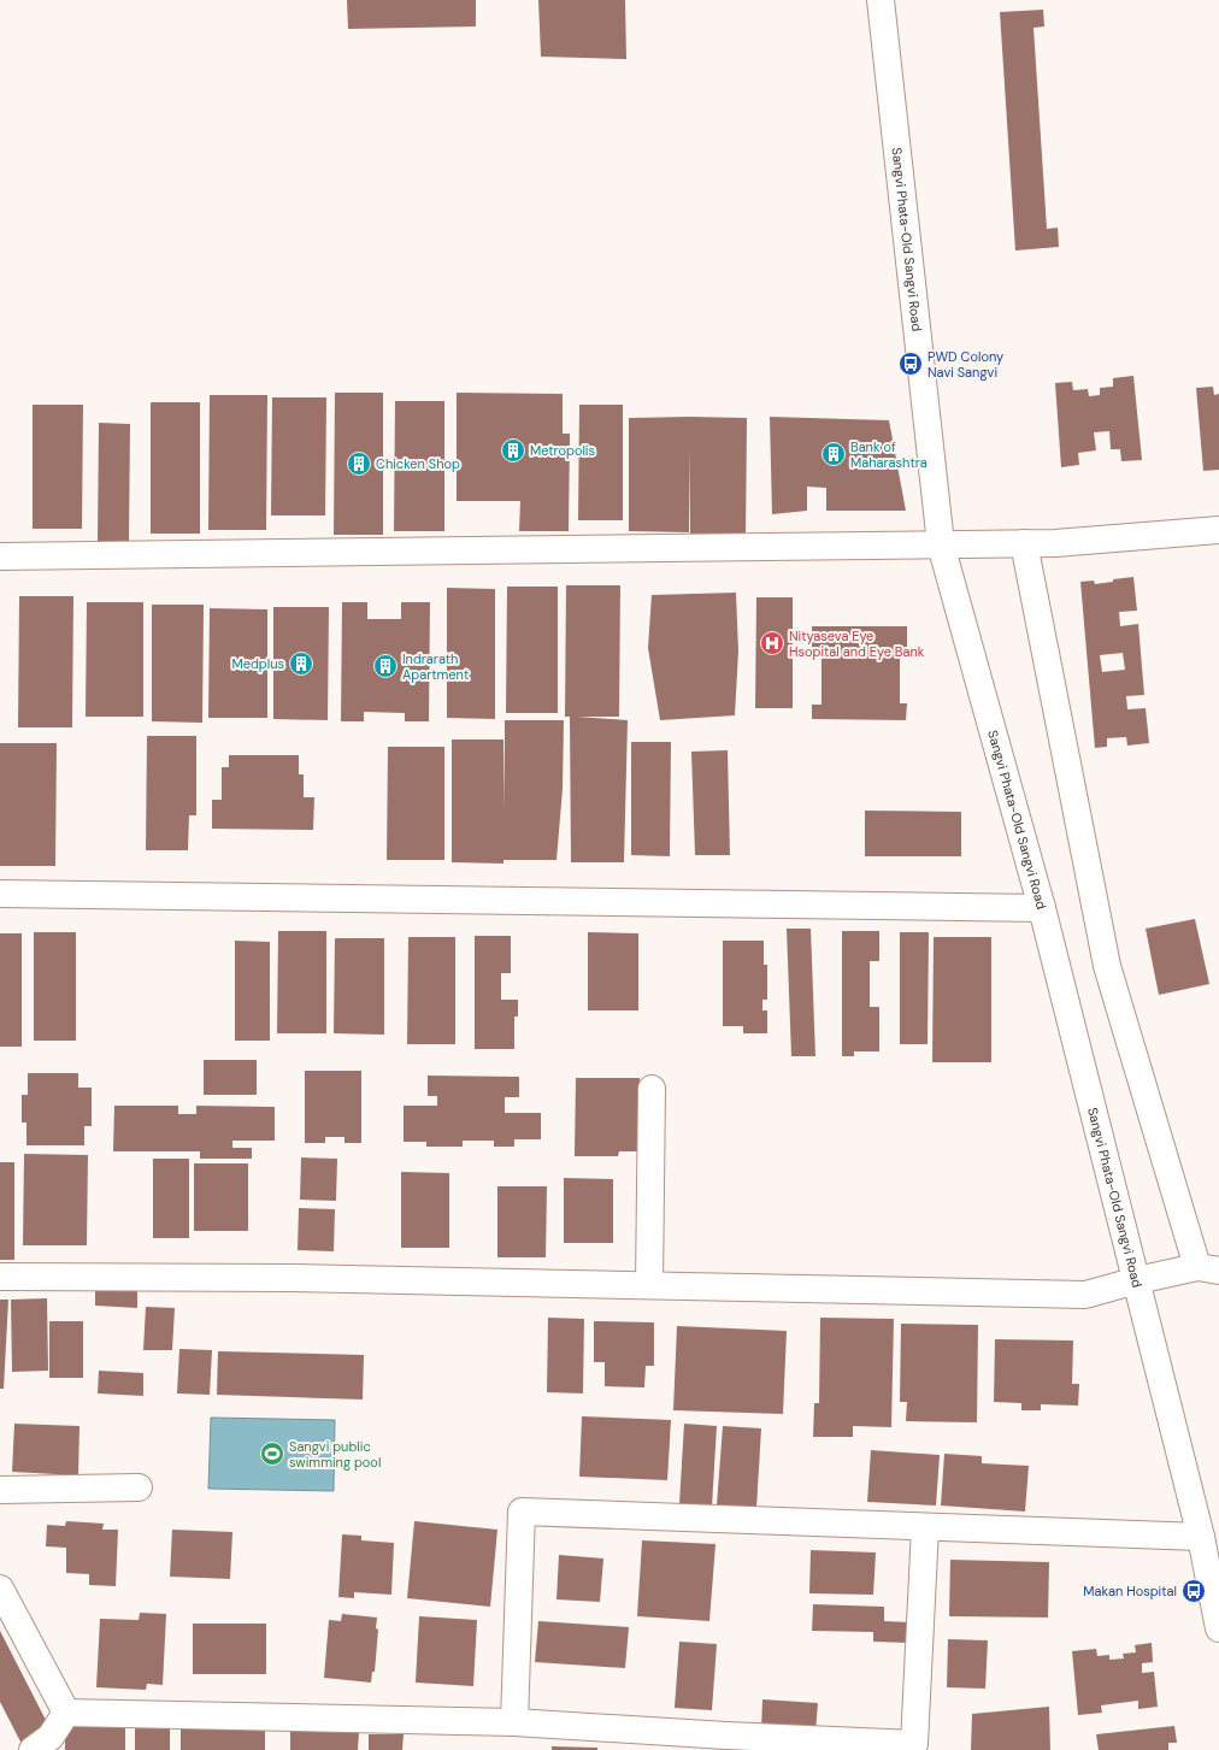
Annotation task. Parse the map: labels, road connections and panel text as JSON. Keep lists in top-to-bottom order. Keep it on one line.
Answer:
{"streets":{"street":["Sangvi Phata-Old Sangvi Road"]},"places":{"bus stop":["PWD Colony Navi Sangvi","Makan Hospital"],"building":["Metropolis","Bank of Maharashtra","Chicken Shop","Medplus","Indrarath Apartment"],"hospital":["Nityaseva Eye Hsopital and Eye Bank"],"sports":["Sangvi public swimming pool"]}}
